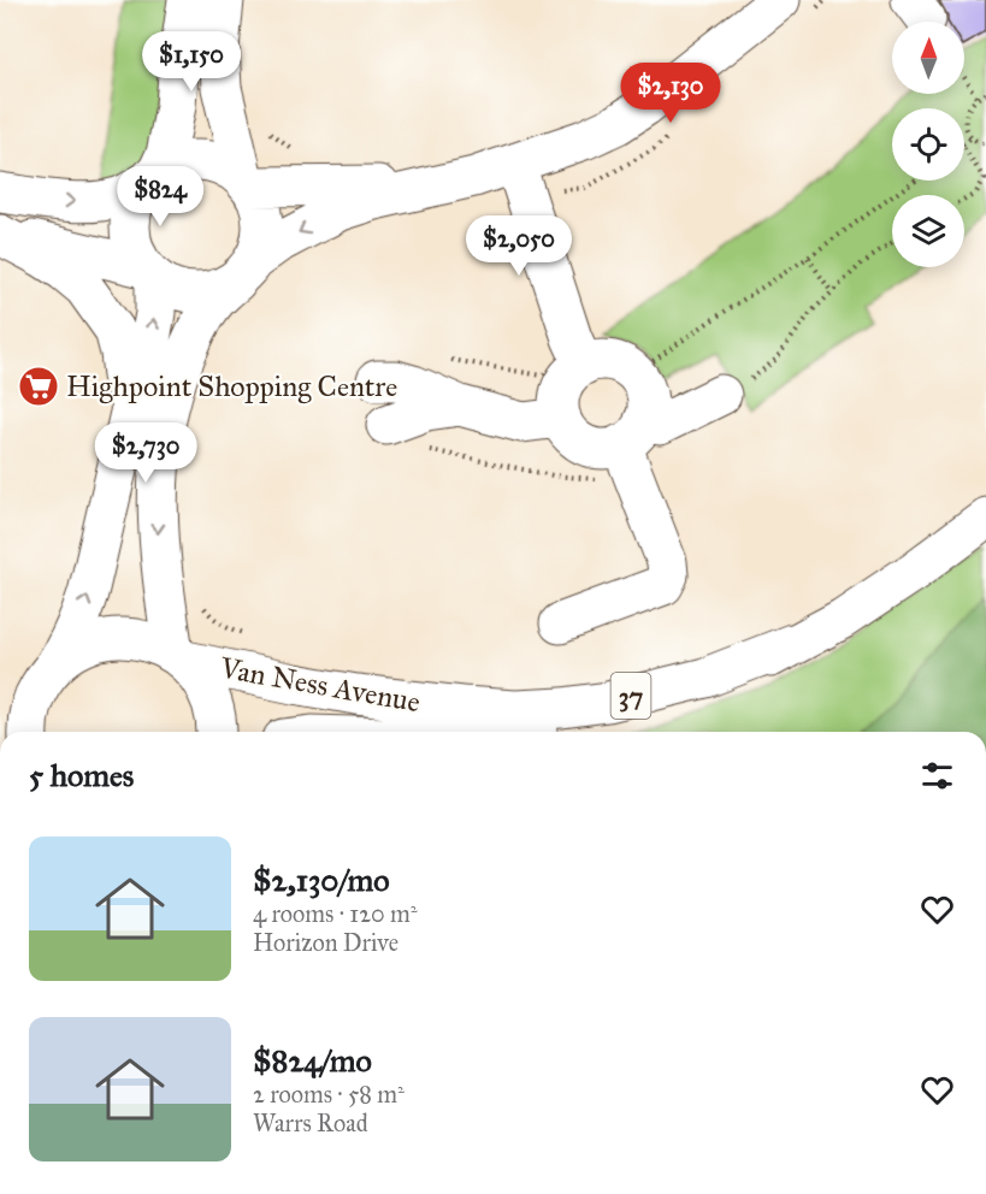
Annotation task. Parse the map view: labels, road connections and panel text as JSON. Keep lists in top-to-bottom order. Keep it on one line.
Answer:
{"streets":{"street":["Van Ness Avenue","37"]},"crossings":[["Van Ness Avenue","37"]],"places":{"supermarket":["Highpoint Shopping Centre"]},"north":"top","page":{"price":["$1,150","$2,130","$824","$2,050","$2,730"],"heading":"5 homes","list":[{"name":"$2,130/mo","note":"4 rooms · 120 m² · Horizon Drive"},{"name":"$824/mo","note":"2 rooms · 58 m² · Warrs Road"}]}}
